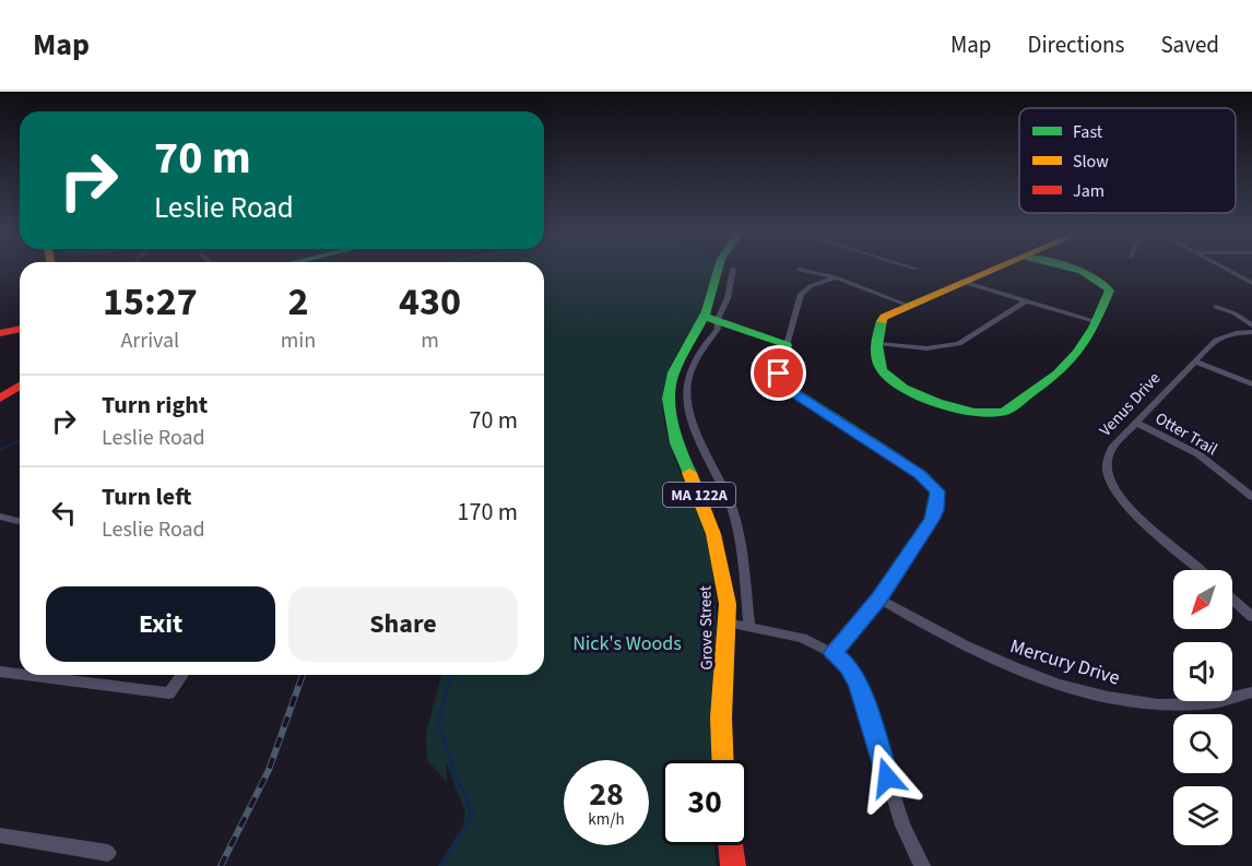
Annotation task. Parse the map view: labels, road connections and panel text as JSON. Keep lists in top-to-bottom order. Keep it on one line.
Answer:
{"streets":{"street":["Venus Drive","Otter Trail","MA 122A","Grove Street","Mercury Drive"]},"crossings":[["Venus Drive","Otter Trail"]],"parks":["Nick's Woods"],"legend":["Fast","Slow","Jam"],"north":"bottom left","page":{"header":"Map","nav":["Map","Directions","Saved"],"turn":["70 m","Leslie Road"],"eta":["15:27","Arrival","2","min","430","m"],"list":[{"name":"Turn right","note":"Leslie Road","value":"70 m"},{"name":"Turn left","note":"Leslie Road","value":"170 m"}],"buttons":["Exit","Share"],"speed":"28 km/h","limit":"30"}}
